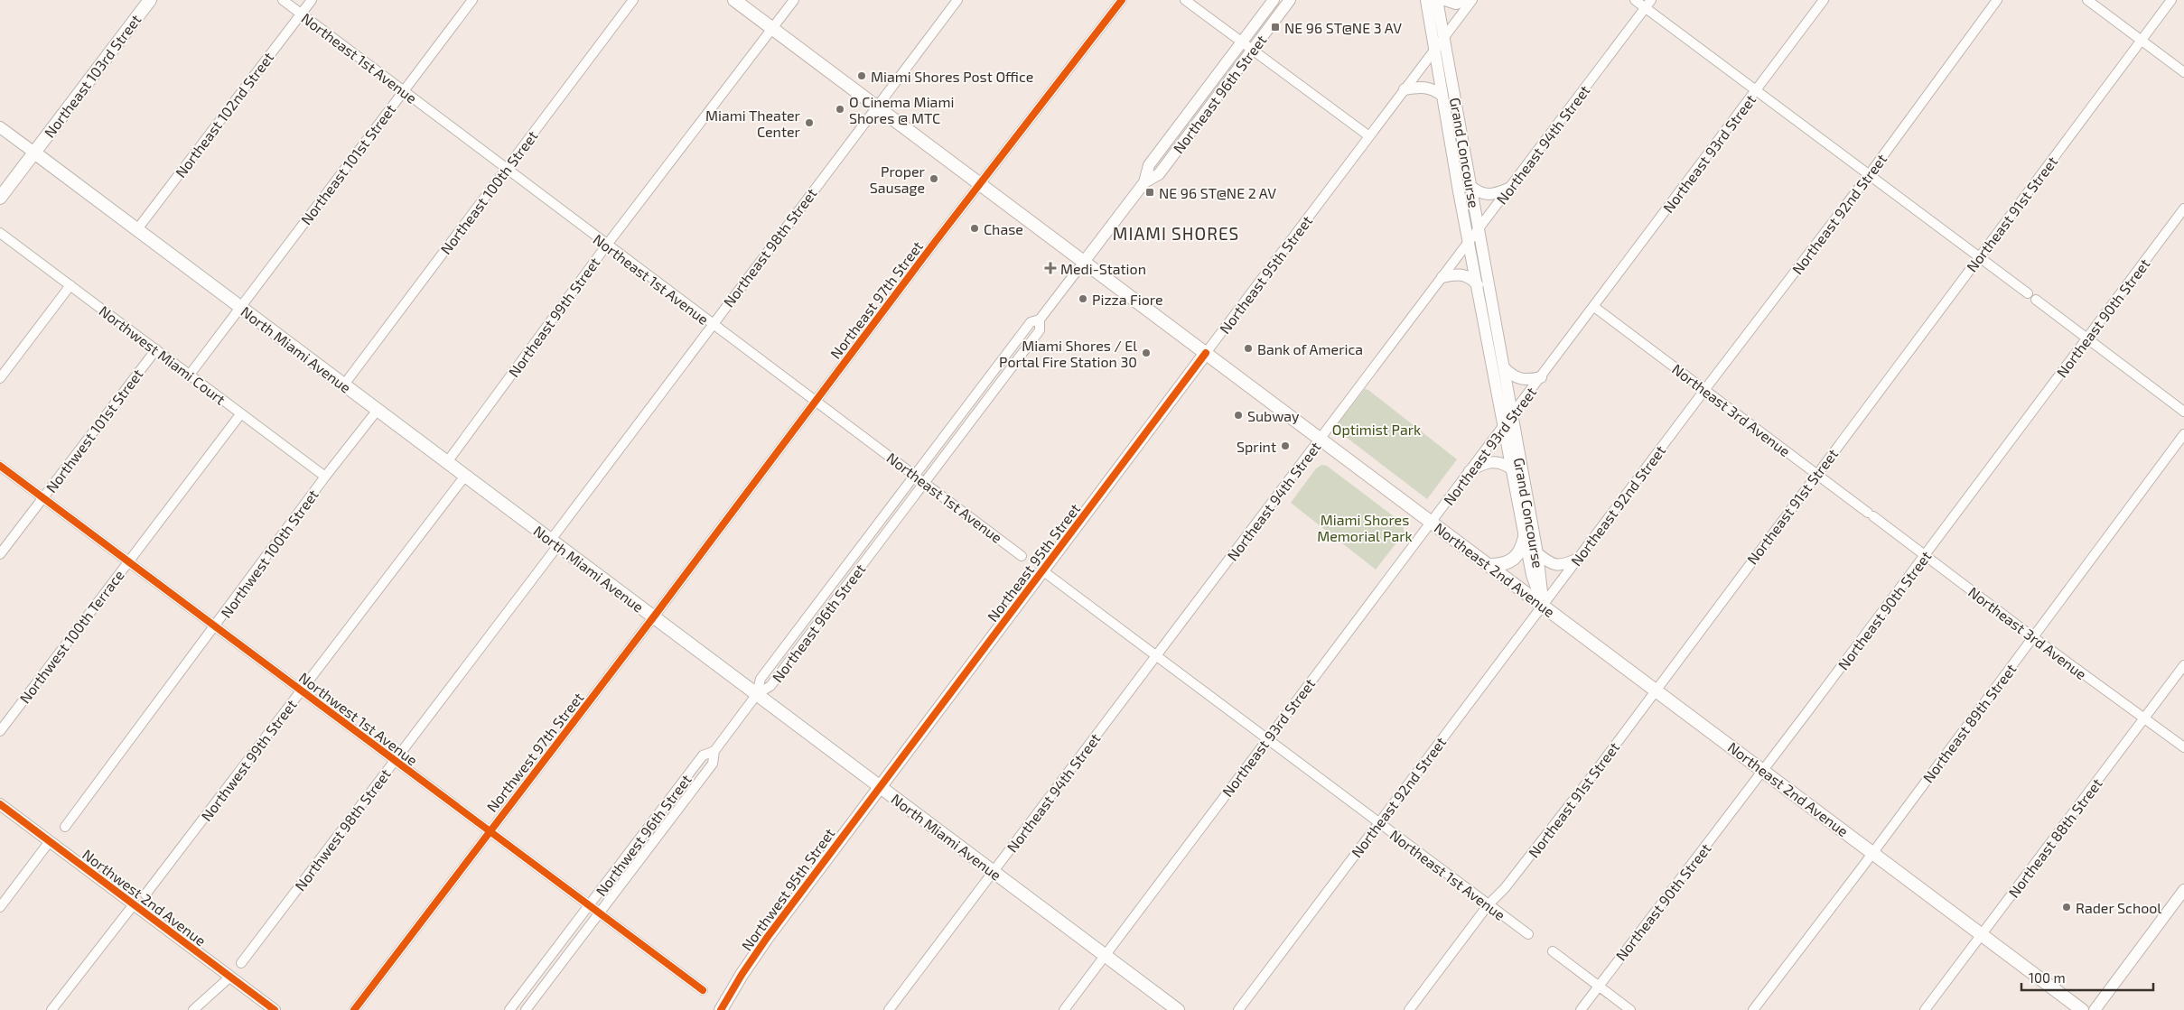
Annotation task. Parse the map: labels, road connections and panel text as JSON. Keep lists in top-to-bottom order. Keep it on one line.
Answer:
{"streets":{"main road":["Northeast 103rd Street","Northeast 95th Street","North Miami Avenue","Northeast 2nd Avenue","Northwest 95th Street"],"street":["Northeast 1st Avenue","Northeast 96th Street","Northeast 102nd Street","Northeast 94th Street","Grand Concourse","Northeast 93rd Street","Northeast 101st Street","Northeast 100th Street","Northeast 92nd Street","Northeast 91st Street","Northeast 98th Street","Northeast 97th Street","Northeast 99th Street","Northeast 90th Street","Northwest Miami Court","Northeast 3rd Avenue","Northwest 101st Street","Northwest 100th Street","Northwest 100th Terrace","Northwest 1st Avenue","Northeast 89th Street","Northwest 97th Street","Northwest 99th Street","Northwest 98th Street","Northwest 96th Street","Northeast 88th Street","Northwest 2nd Avenue"]},"crossings":[["Northeast 1st Avenue","Northeast 96th Street"],["Northeast 1st Avenue","Northeast 102nd Street"],["Northeast 1st Avenue","Northeast 94th Street"],["Northeast 1st Avenue","Northeast 93rd Street"],["Northeast 1st Avenue","Northeast 101st Street"],["Northeast 1st Avenue","Northeast 100th Street"],["Northeast 1st Avenue","Northeast 92nd Street"],["Northeast 1st Avenue","Northeast 91st Street"],["Northeast 1st Avenue","Northeast 98th Street"],["Northeast 1st Avenue","Northeast 95th Street"],["Northeast 1st Avenue","Northeast 97th Street"],["Northeast 1st Avenue","Northeast 99th Street"],["Northeast 103rd Street","North Miami Avenue"],["Northeast 96th Street","North Miami Avenue"],["Northeast 96th Street","Northeast 2nd Avenue"],["Northeast 96th Street","Northwest 96th Street"],["Northeast 102nd Street","North Miami Avenue"],["Northeast 94th Street","Grand Concourse"],["Northeast 94th Street","North Miami Avenue"],["Northeast 94th Street","Northeast 2nd Avenue"],["Grand Concourse","Northeast 93rd Street"],["Grand Concourse","Northeast 92nd Street"],["Grand Concourse","Northeast 95th Street"],["Grand Concourse","Northeast 2nd Avenue"],["Northeast 93rd Street","North Miami Avenue"],["Northeast 93rd Street","Northeast 3rd Avenue"],["Northeast 93rd Street","Northeast 2nd Avenue"],["Northeast 101st Street","North Miami Avenue"],["Northeast 100th Street","North Miami Avenue"],["Northeast 92nd Street","Northeast 3rd Avenue"],["Northeast 92nd Street","Northeast 2nd Avenue"],["Northeast 91st Street","Northeast 3rd Avenue"],["Northeast 91st Street","Northeast 2nd Avenue"],["Northeast 98th Street","North Miami Avenue"],["Northeast 98th Street","Northeast 2nd Avenue"],["Northeast 98th Street","Northwest 98th Street"],["Northeast 95th Street","North Miami Avenue"],["Northeast 95th Street","Northeast 2nd Avenue"],["Northeast 95th Street","Northwest 95th Street"],["Northeast 97th Street","North Miami Avenue"],["Northeast 97th Street","Northeast 2nd Avenue"],["Northeast 97th Street","Northwest 97th Street"],["Northeast 99th Street","North Miami Avenue"],["Northeast 99th Street","Northeast 2nd Avenue"],["Northeast 90th Street","Northeast 3rd Avenue"],["Northeast 90th Street","Northeast 2nd Avenue"],["North Miami Avenue","Northwest 100th Street"],["North Miami Avenue","Northwest 97th Street"],["North Miami Avenue","Northwest 99th Street"],["North Miami Avenue","Northwest 98th Street"],["North Miami Avenue","Northwest 96th Street"],["North Miami Avenue","Northwest 95th Street"],["Northwest Miami Court","Northwest 101st Street"],["Northwest Miami Court","Northwest 100th Street"],["Northwest Miami Court","Northwest 100th Terrace"],["Northeast 3rd Avenue","Northeast 89th Street"],["Northeast 3rd Avenue","Northeast 88th Street"],["Northwest 101st Street","Northwest 1st Avenue"],["Northwest 100th Street","Northwest 1st Avenue"],["Northeast 2nd Avenue","Northeast 89th Street"],["Northeast 2nd Avenue","Northeast 88th Street"],["Northwest 100th Terrace","Northwest 1st Avenue"],["Northwest 1st Avenue","Northwest 97th Street"],["Northwest 1st Avenue","Northwest 99th Street"],["Northwest 1st Avenue","Northwest 98th Street"],["Northwest 1st Avenue","Northwest 96th Street"]],"districts":["MIAMI SHORES"],"parks":["Optimist Park","Miami Shores Memorial Park"],"places":{"transit":["NE 96 ST@NE 3 AV","NE 96 ST@NE 2 AV"],"other":["Miami Shores Post Office","O Cinema Miami Shores @ MTC","Miami Theater Center","Proper Sausage","Chase","Pizza Fiore","Bank of America","Miami Shores / El Portal Fire Station 30","Subway","Sprint","Rader School"],"health":["Medi-Station"]},"scale_bar":"100 m"}
